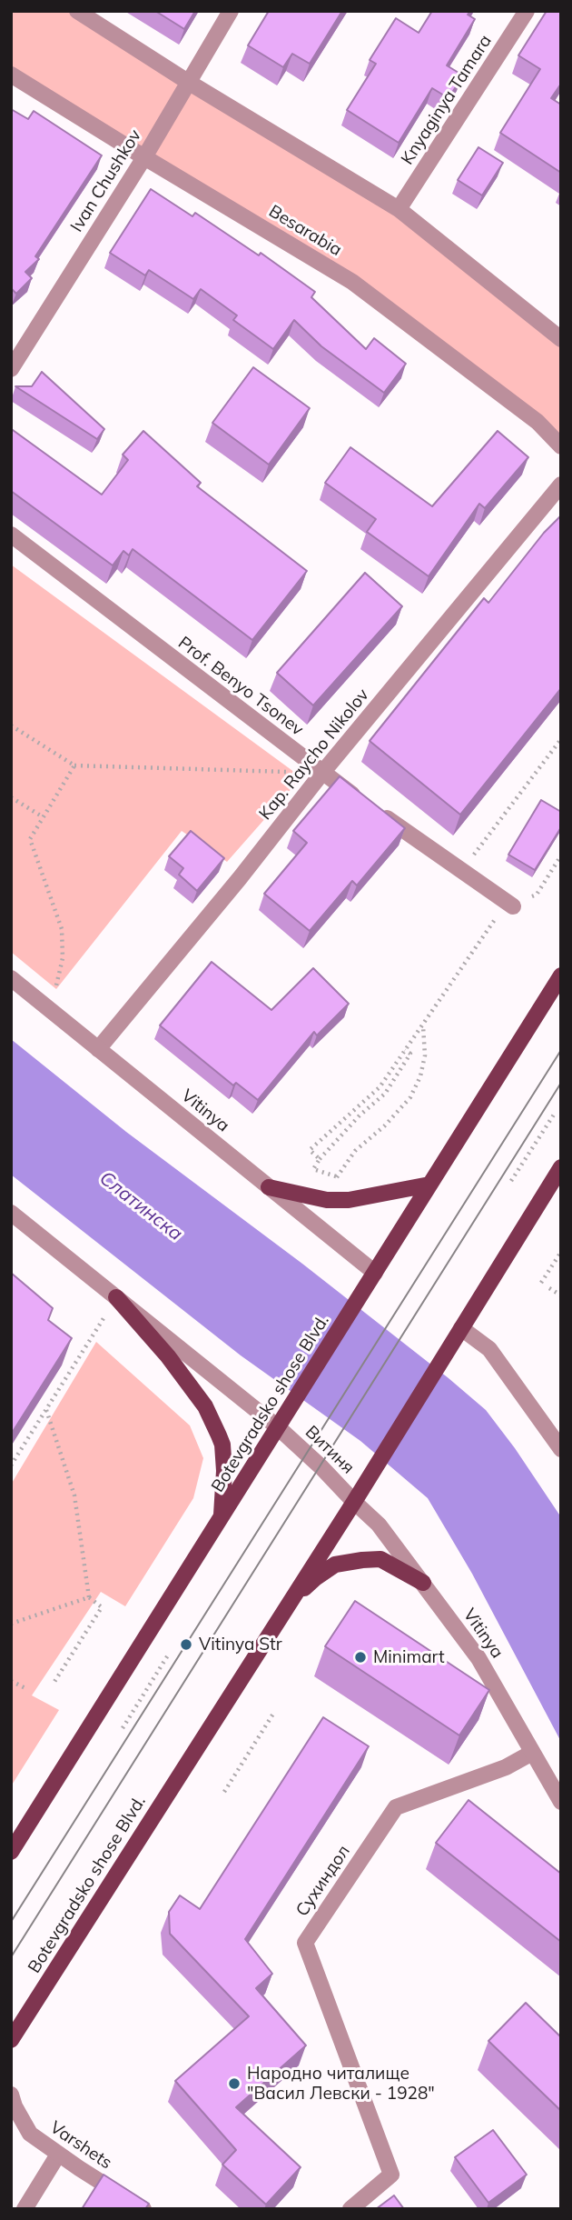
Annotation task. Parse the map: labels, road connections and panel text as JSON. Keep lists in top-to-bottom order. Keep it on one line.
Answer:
{"streets":{"main road":["Botevgradsko shose Blvd."],"street":["Knyaginya Tamara","Ivan Chushkov","Besarabia","Prof. Benyo Tsonev","Kap. Raycho Nikolov","Vitinya","Витиня","Сухиндол","Varshets"]},"crossings":[["Ivan Chushkov","Besarabia"],["Prof. Benyo Tsonev","Kap. Raycho Nikolov"],["Kap. Raycho Nikolov","Vitinya"],["Vitinya","Botevgradsko shose Blvd."],["Vitinya","Витиня"],["Vitinya","Сухиндол"],["Botevgradsko shose Blvd.","Витиня"]],"water":["Слатинска"],"places":["Vitinya Str","Minimart","Народно читалище \"Васил Левски - 1928\""]}
